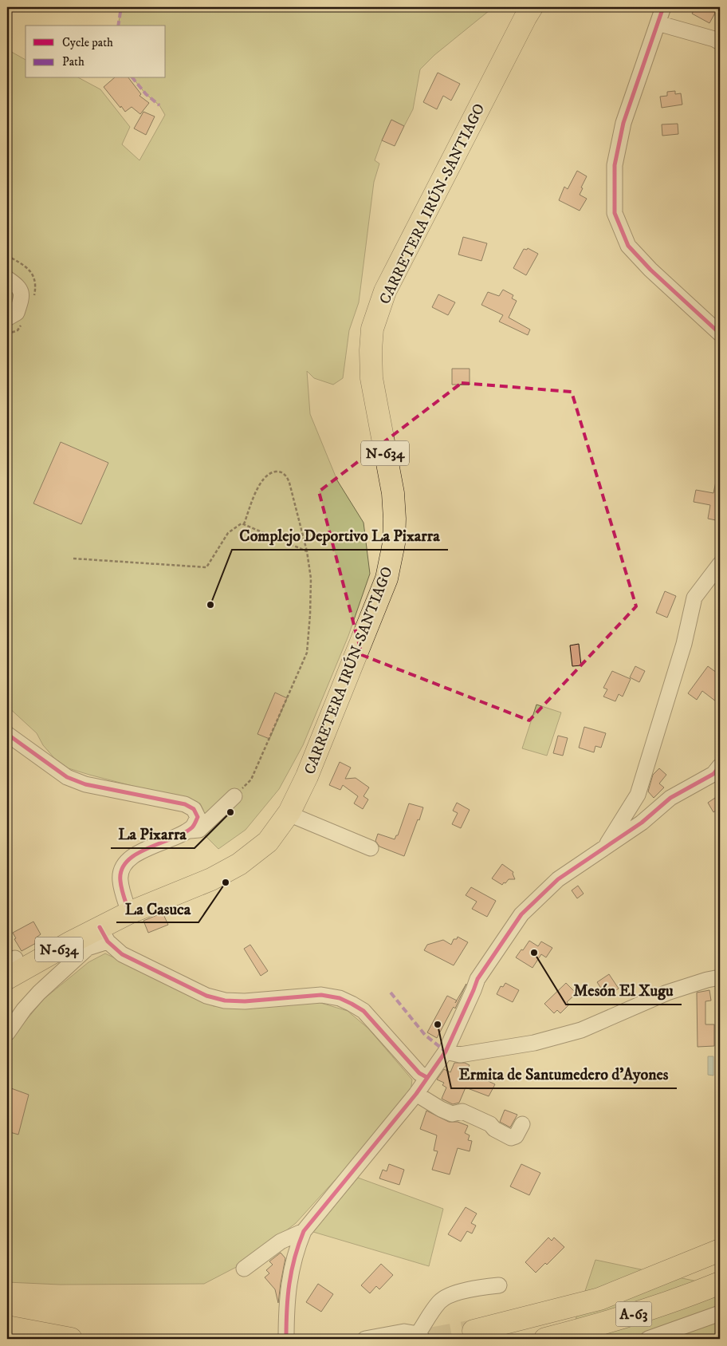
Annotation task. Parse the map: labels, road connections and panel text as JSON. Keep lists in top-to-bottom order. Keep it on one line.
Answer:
{"streets":{"highway":["CARRETERA IRÚN-SANTIAGO","N-634","A-63"]},"places":["Complejo Deportivo La Pixarra","La Pixarra","La Casuca","Mesón El Xugu","Ermita de Santumedero d'Ayones"],"legend":["Cycle path","Path"]}
